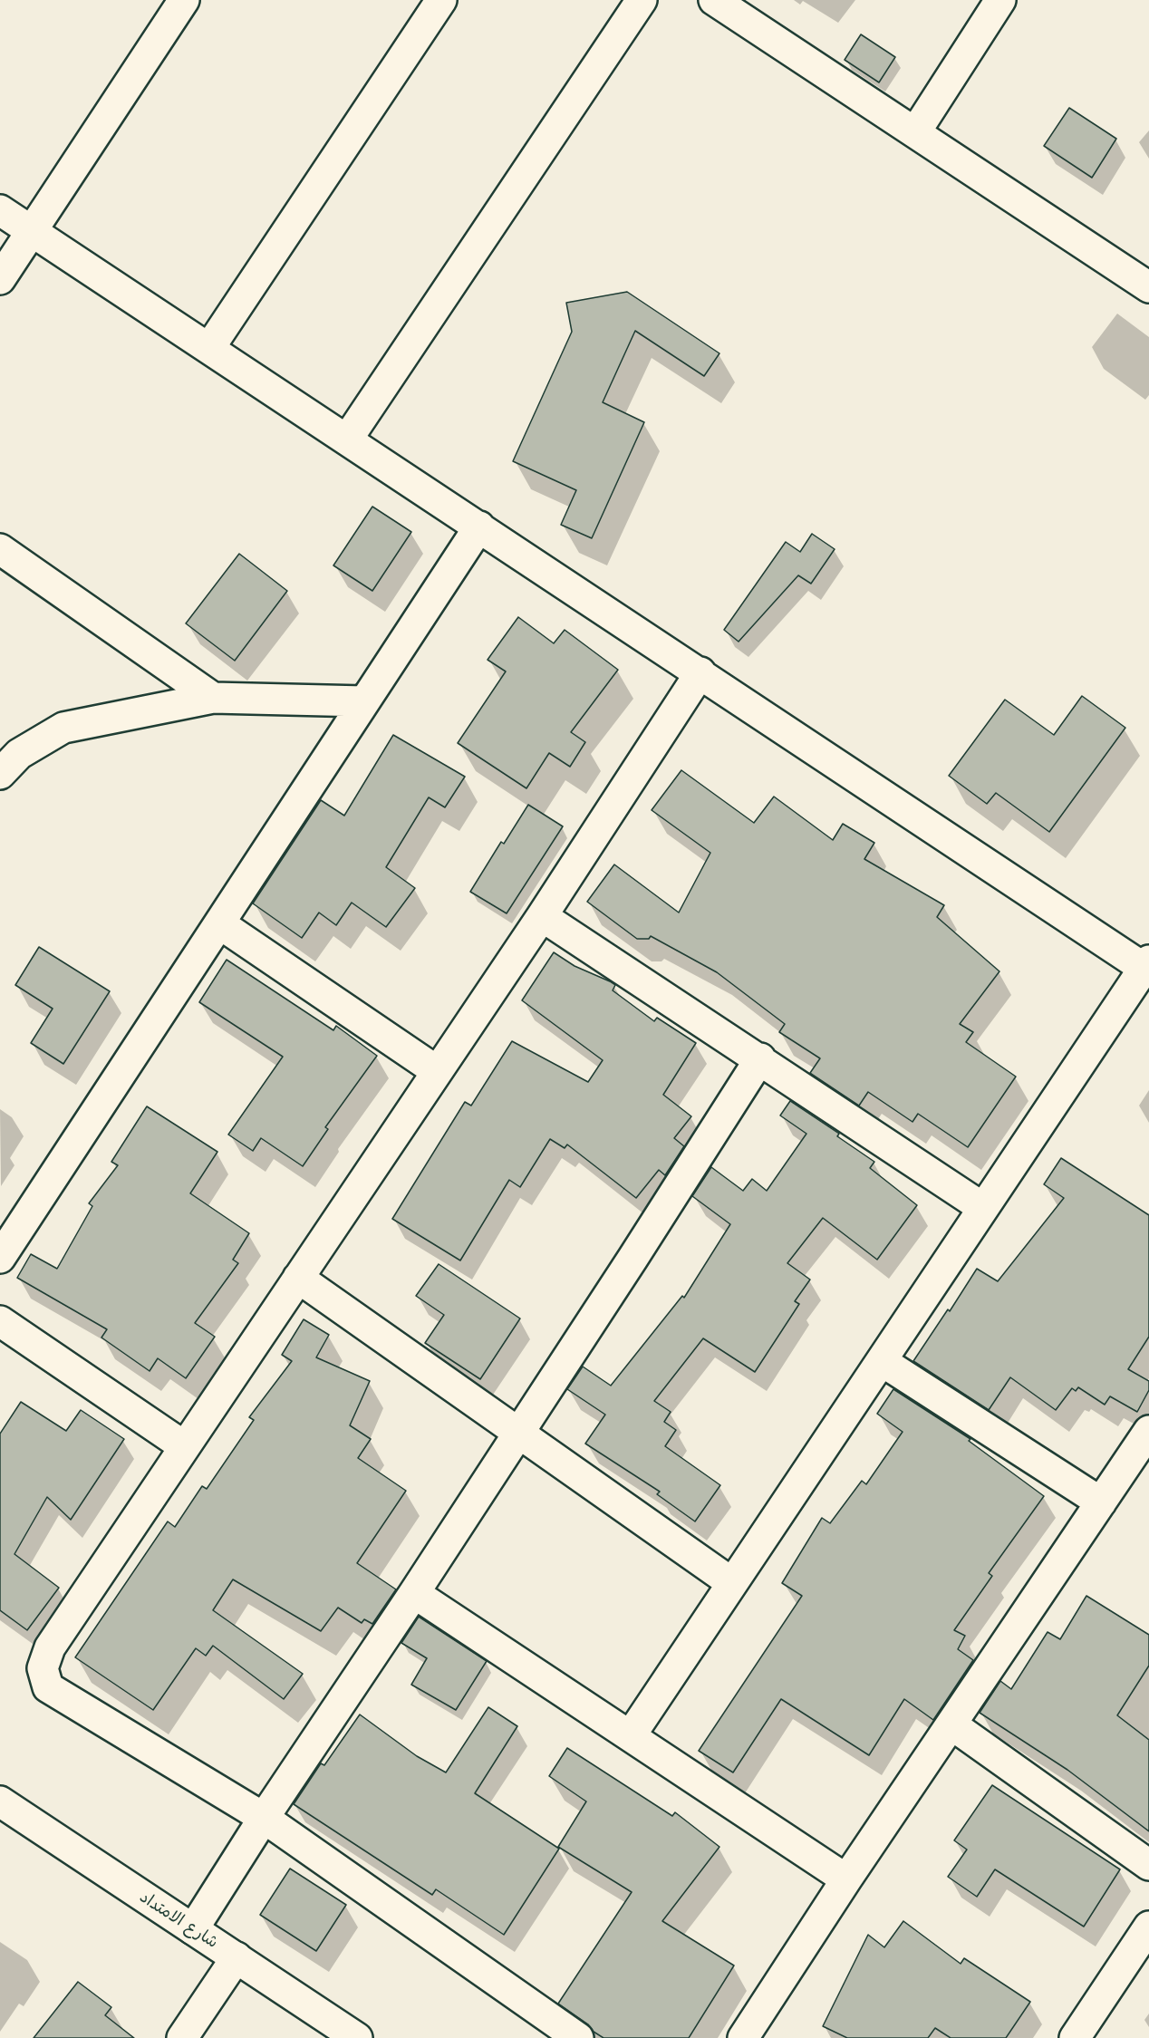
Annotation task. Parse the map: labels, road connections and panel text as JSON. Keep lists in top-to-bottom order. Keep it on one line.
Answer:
{"streets":{"street":["شارع الامتداد"]}}
